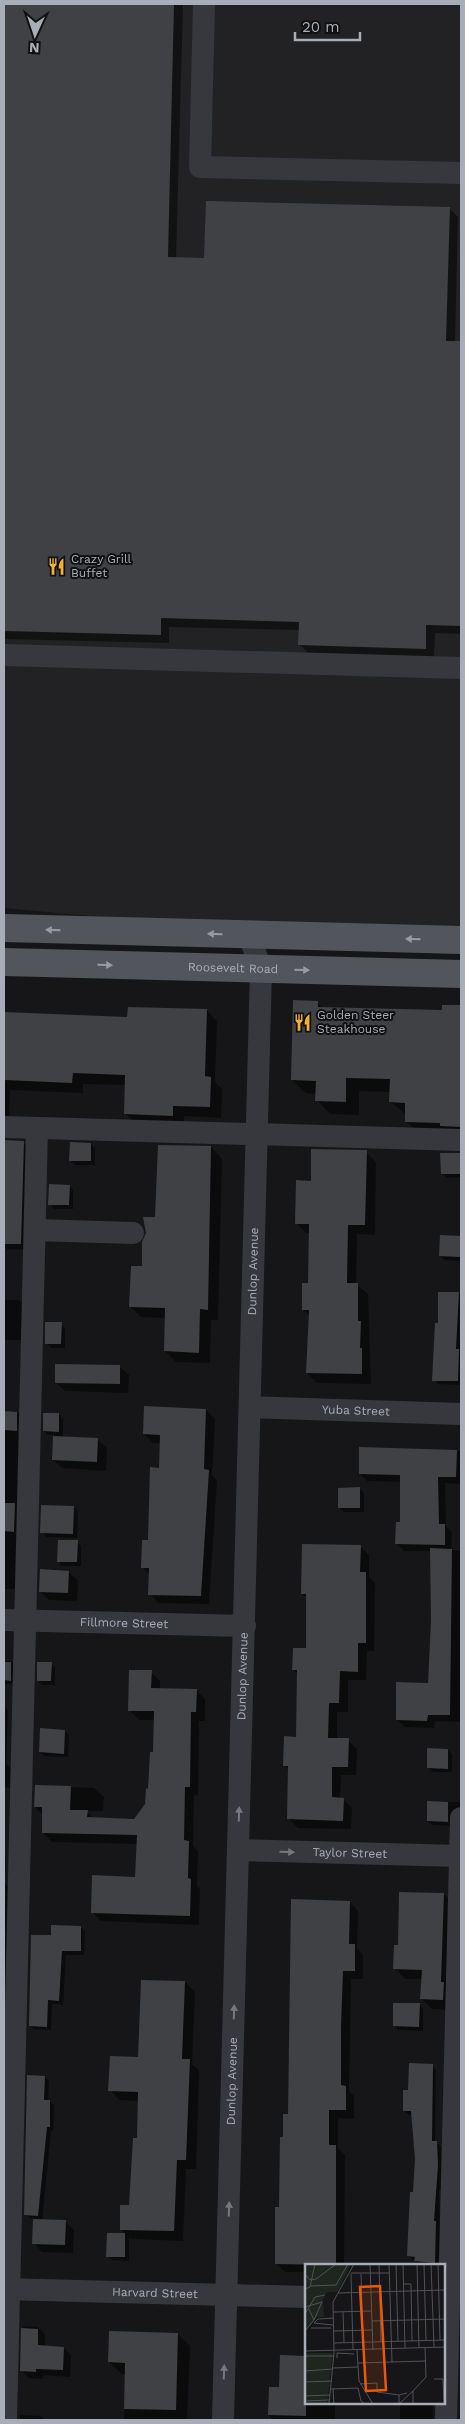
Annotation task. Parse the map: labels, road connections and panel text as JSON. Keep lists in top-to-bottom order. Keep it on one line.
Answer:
{"streets":{"main road":["Roosevelt Road"],"street":["Dunlop Avenue","Yuba Street","Fillmore Street","Taylor Street","Harvard Street"]},"crossings":[["Roosevelt Road","Dunlop Avenue"],["Dunlop Avenue","Yuba Street"],["Dunlop Avenue","Fillmore Street"],["Dunlop Avenue","Taylor Street"],["Dunlop Avenue","Harvard Street"]],"one_way":["Dunlop Avenue","Taylor Street"],"places":{"restaurant":["Crazy Grill Buffet","Golden Steer Steakhouse"]},"scale_bar":"20 m","north":"bottom"}
